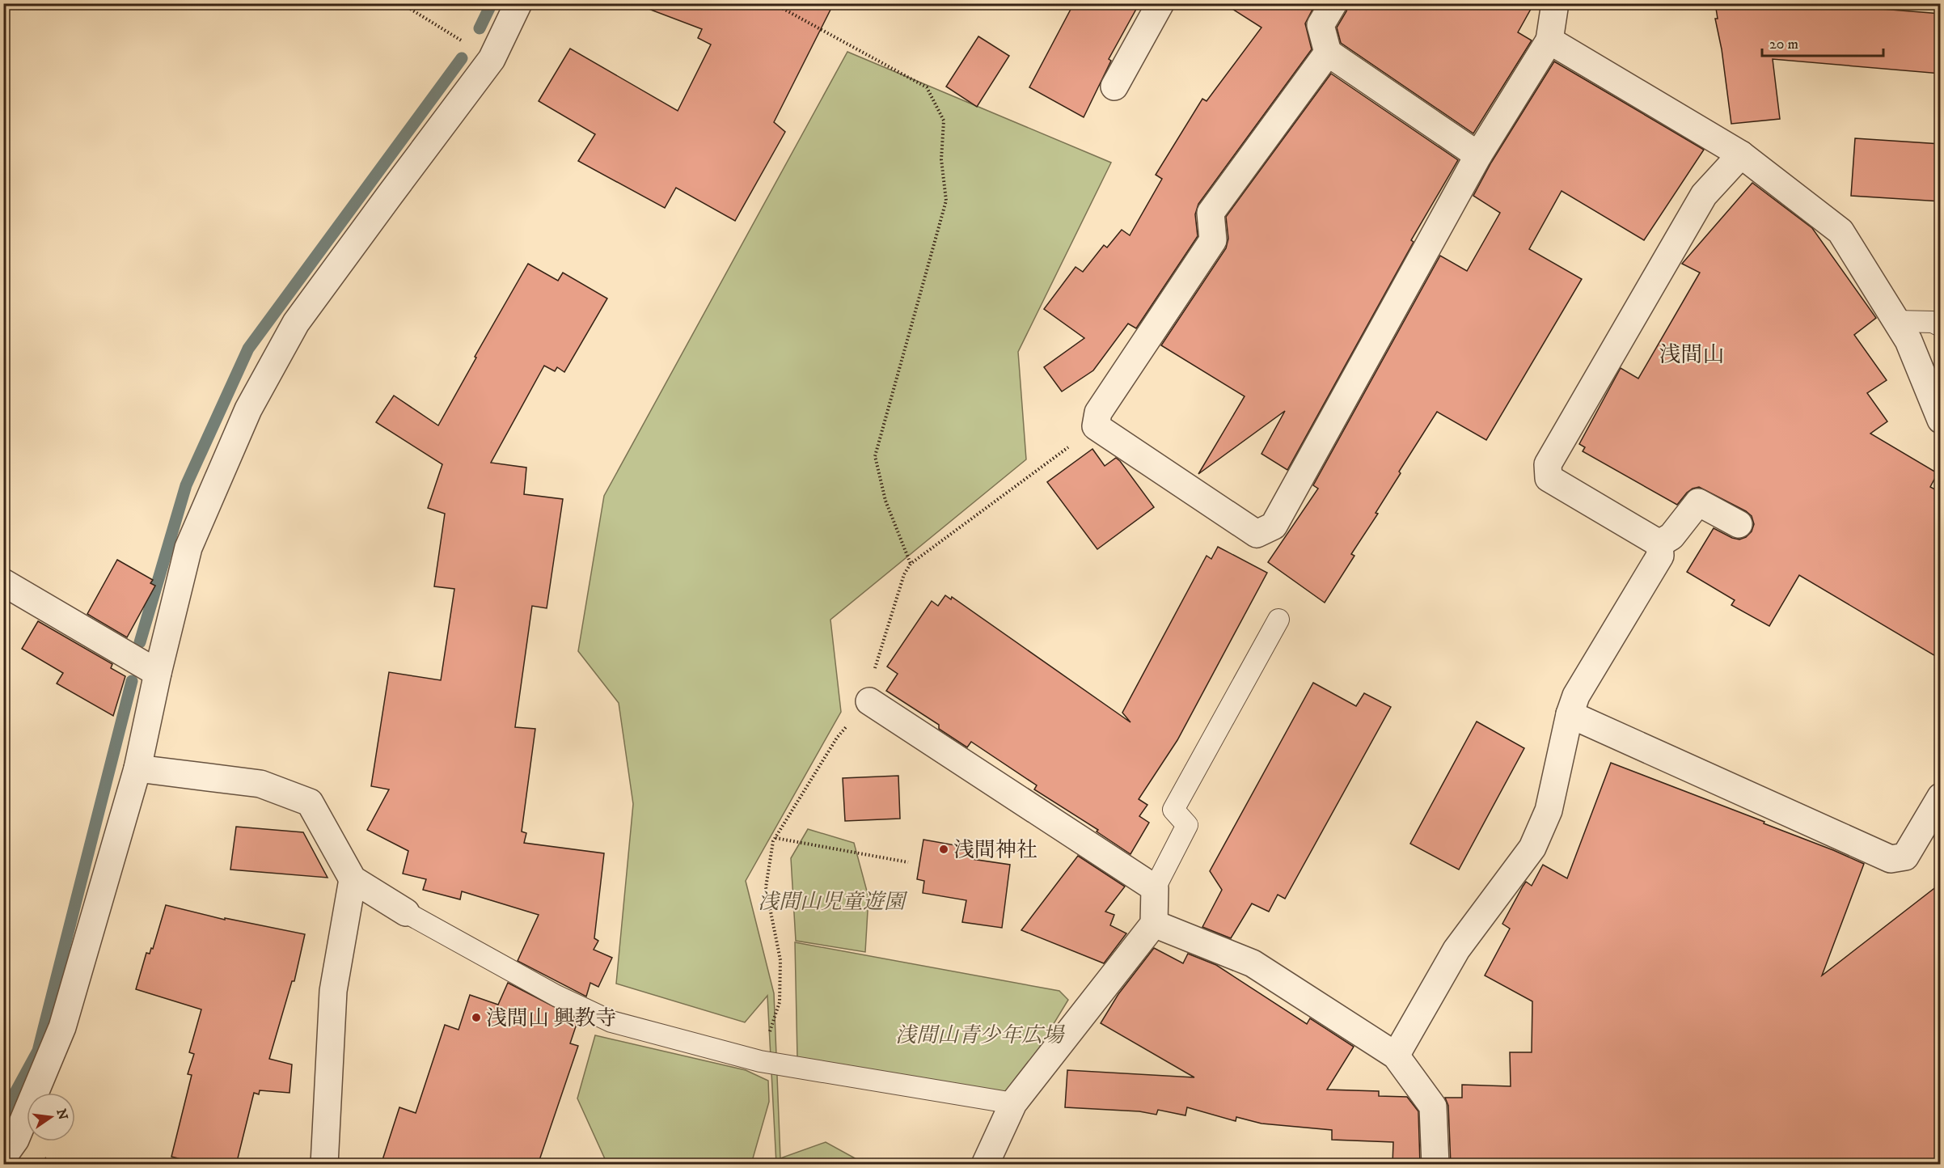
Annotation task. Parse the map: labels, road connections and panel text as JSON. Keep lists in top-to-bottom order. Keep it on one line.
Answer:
{"districts":["浅間山"],"parks":["浅間山児童遊園","浅間山青少年広場"],"places":["浅間神社","浅間山 興教寺"],"scale_bar":"20 m","north":"right"}
